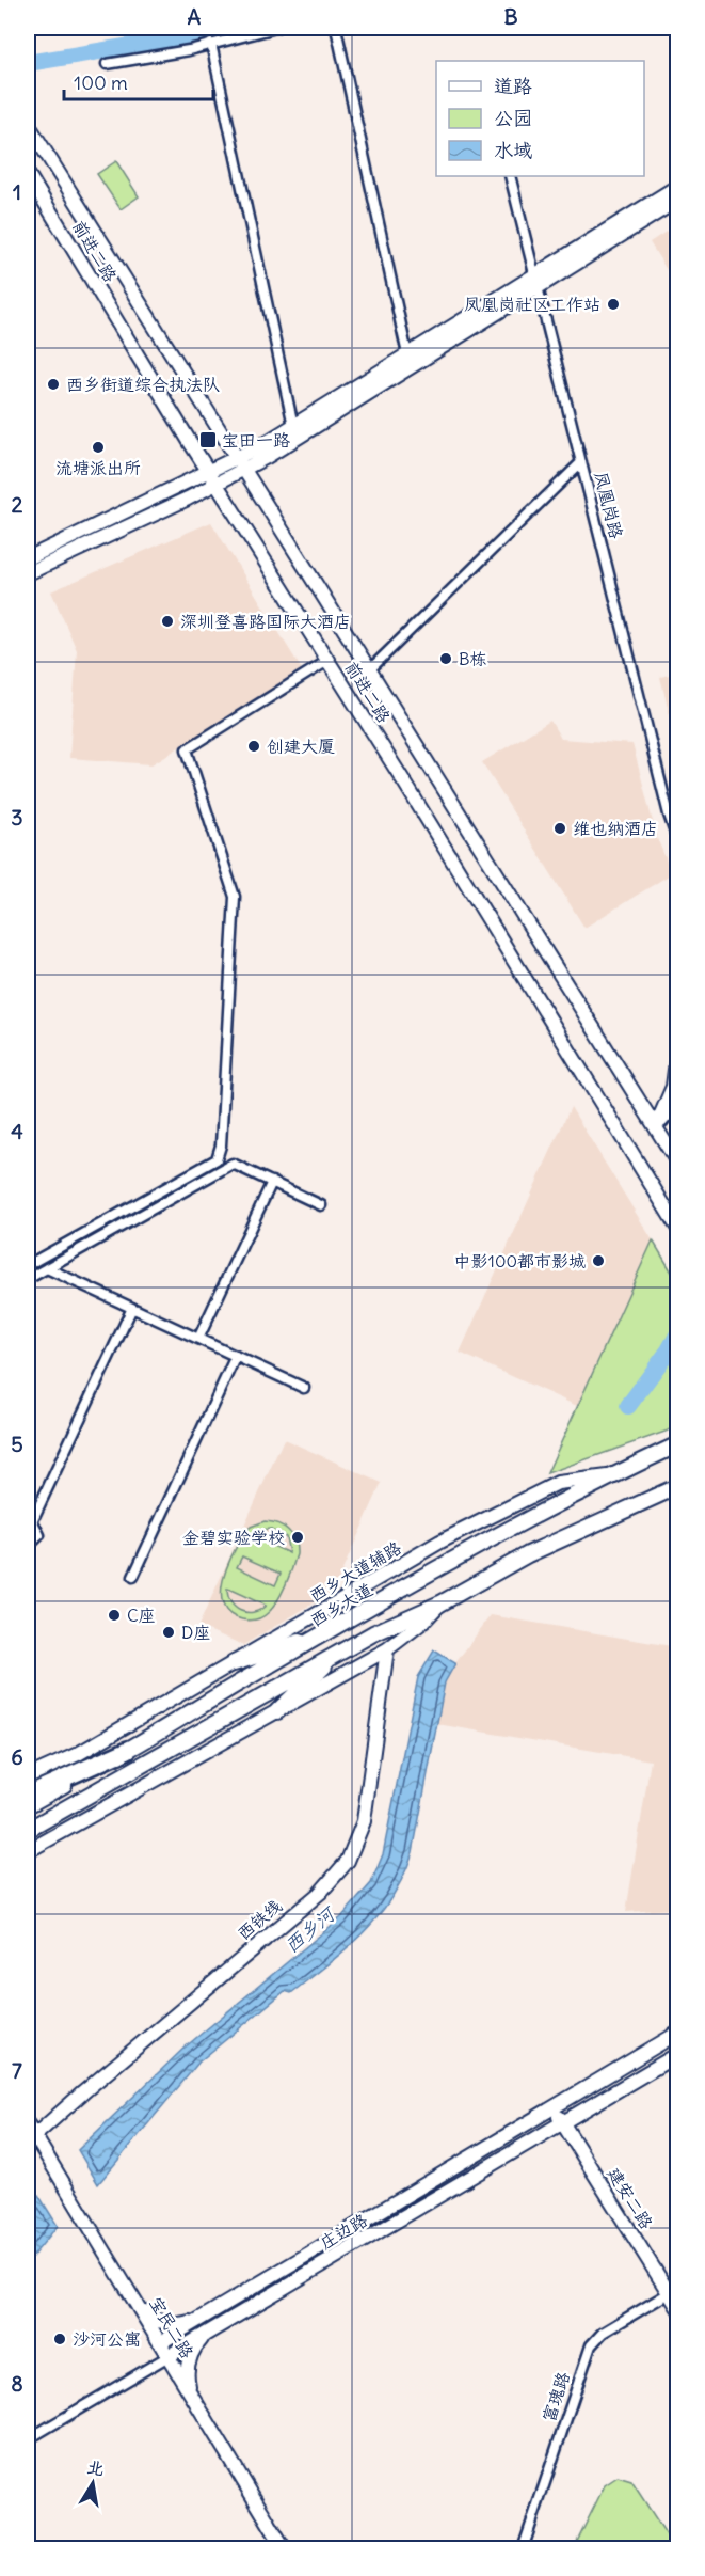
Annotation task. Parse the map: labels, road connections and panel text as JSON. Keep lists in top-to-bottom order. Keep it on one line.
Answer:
{"streets":{"main road":["前进二路","西乡大道辅路","西乡大道","西铁线","建安二路","庄边路","宝民二路"],"street":["凤凰岗路","富瑰路"]},"crossings":[["西乡大道辅路","西乡大道"],["西铁线","宝民二路"],["建安二路","庄边路"],["建安二路","富瑰路"],["庄边路","宝民二路"]],"water":["西乡河"],"places":{"other":["凤凰岗社区工作站","西乡街道综合执法队","流塘派出所","深圳登喜路国际大酒店","B栋","创建大厦","维也纳酒店","中影100都市影城","金碧实验学校","C座","D座","沙河公寓"],"transit":["宝田一路"]},"legend":["道路","公园","水域"],"scale_bar":"100 m","north":"top","grid":{"columns":["A","B"],"rows":["1","2","3","4","5","6","7","8"]}}
